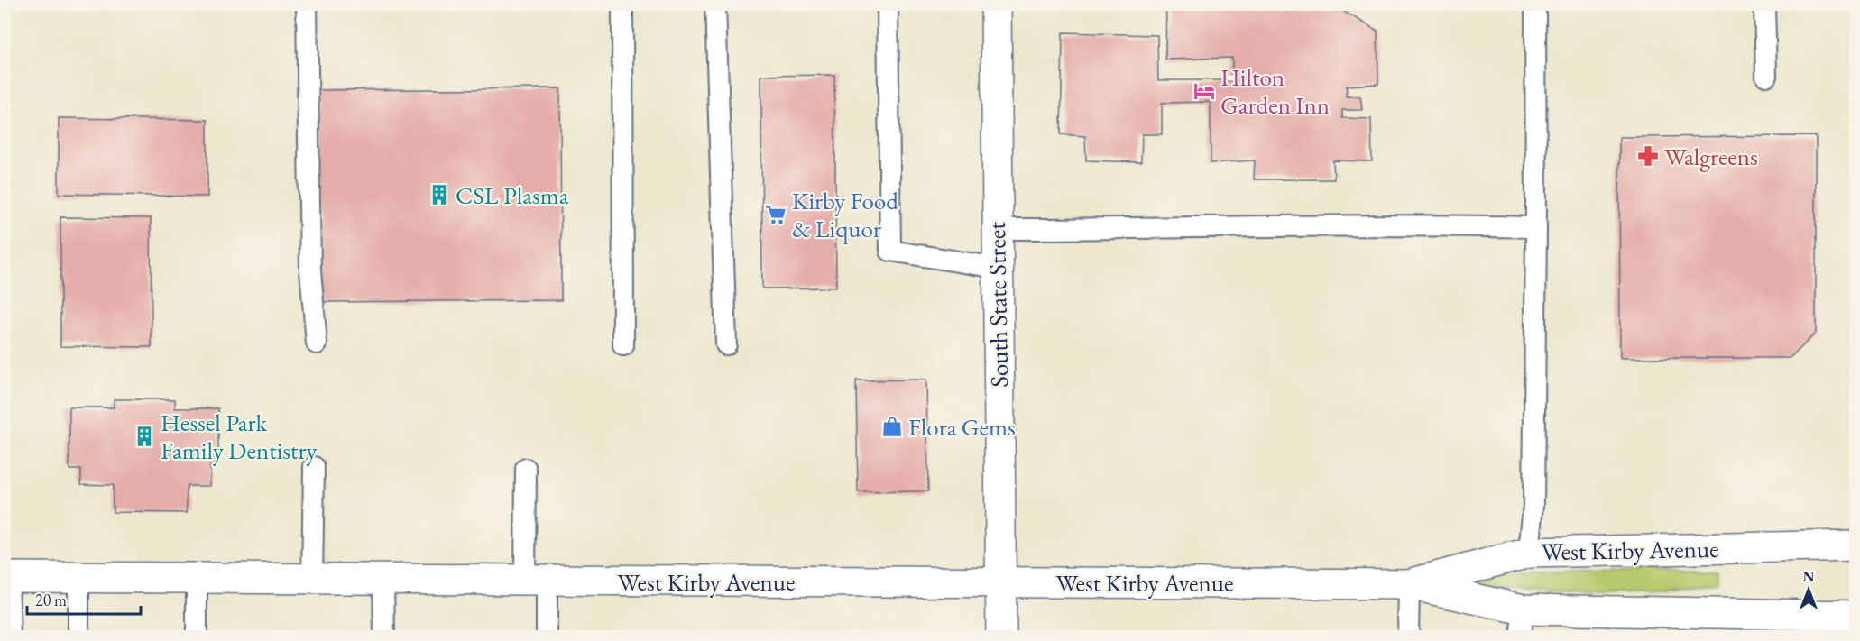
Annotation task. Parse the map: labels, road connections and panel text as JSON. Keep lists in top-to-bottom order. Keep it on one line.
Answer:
{"streets":{"main road":["South State Street","West Kirby Avenue"]},"crossings":[["South State Street","West Kirby Avenue"]],"places":{"hotel":["Hilton Garden Inn"],"pharmacy":["Walgreens"],"building":["CSL Plasma","Hessel Park Family Dentistry"],"supermarket":["Kirby Food & Liquor"],"shop":["Flora Gems"]},"scale_bar":"20 m","north":"top"}
